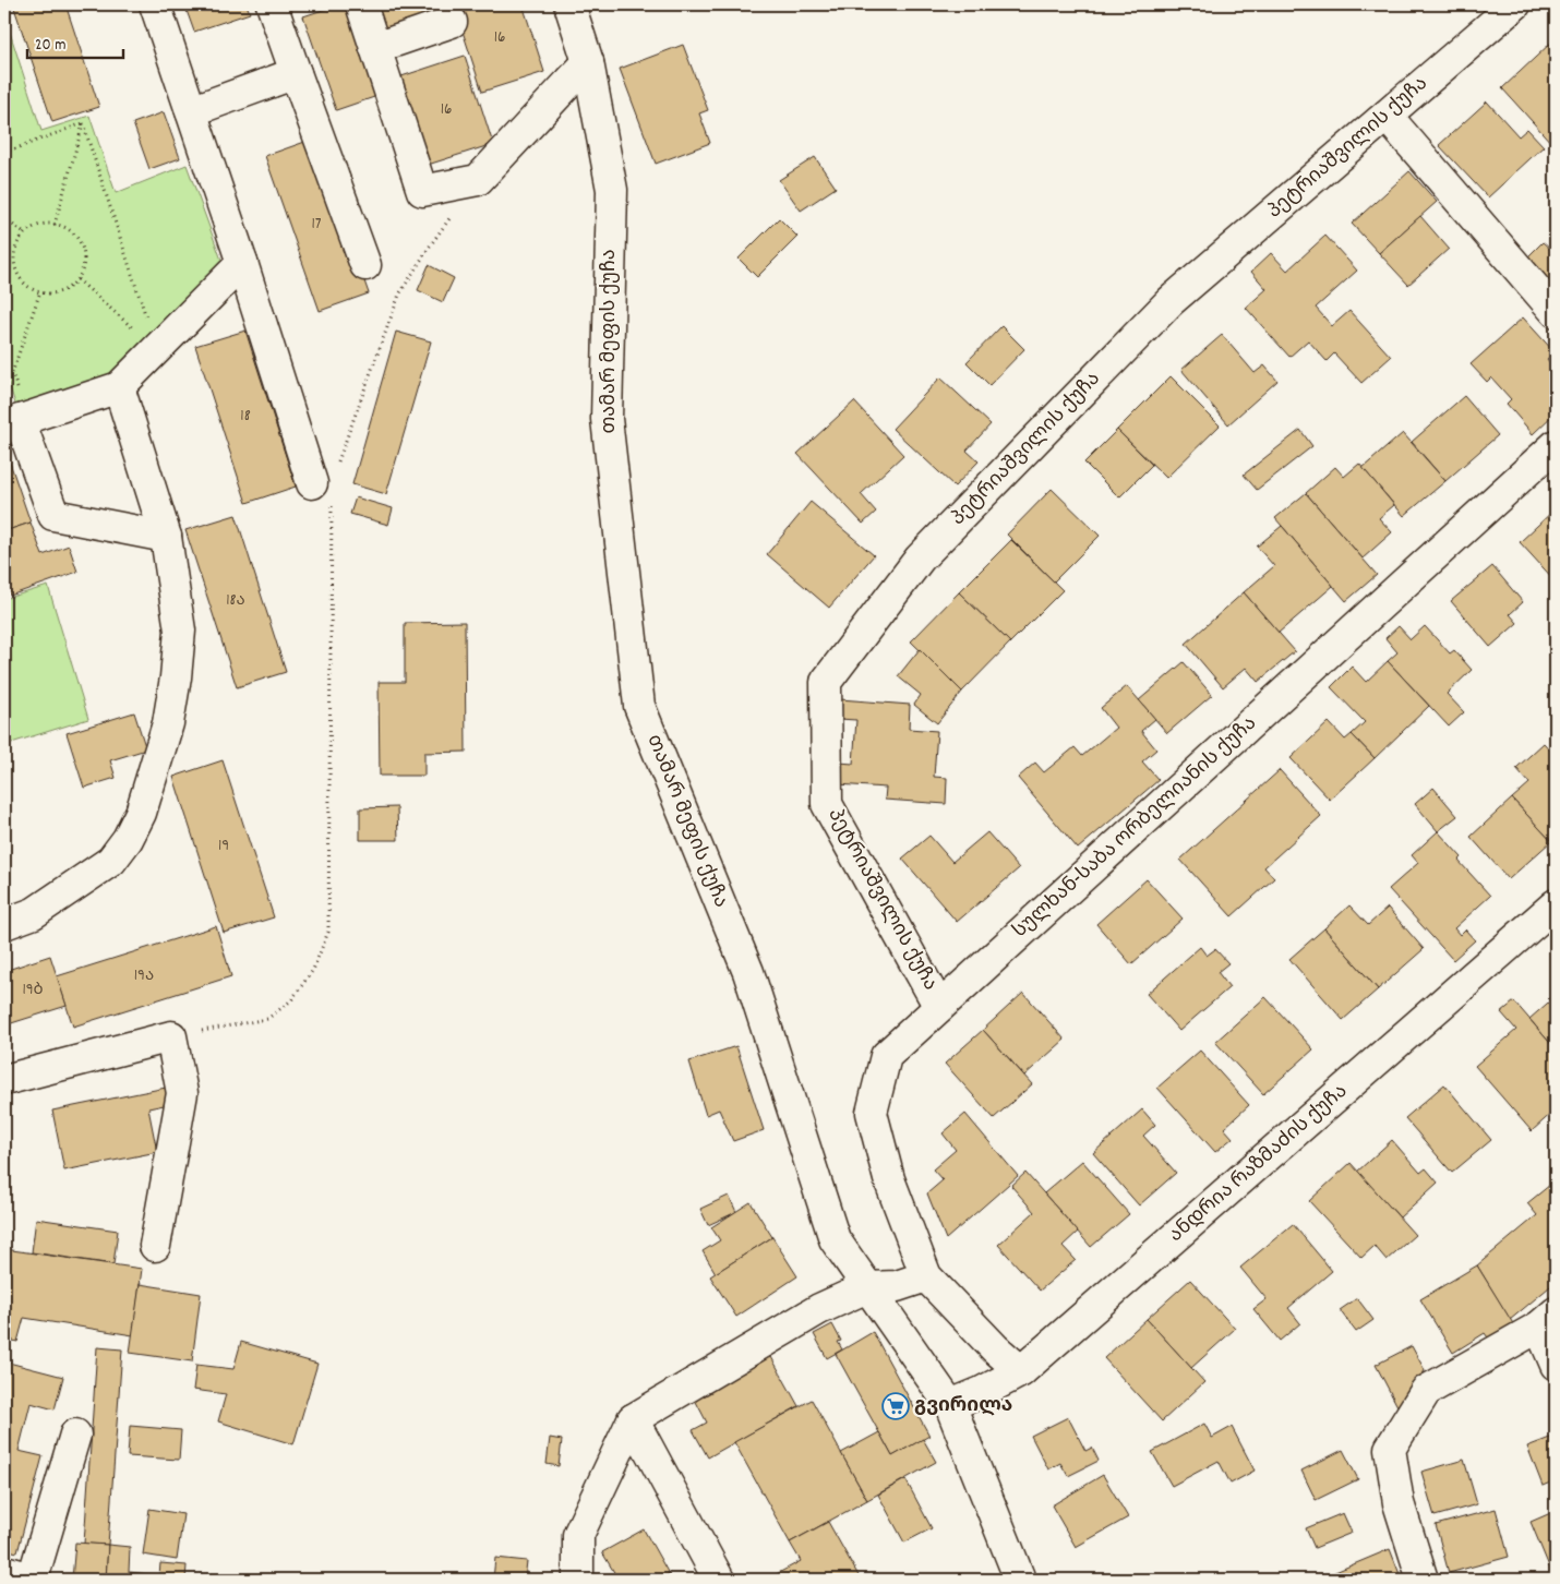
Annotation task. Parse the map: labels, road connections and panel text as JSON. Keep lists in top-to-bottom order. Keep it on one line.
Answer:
{"streets":{"street":["პეტრიაშვილის ქუჩა","თამარ მეფის ქუჩა","სულხან-საბა ორბელიანის ქუჩა","ანდრია რაზმაძის ქუჩა"]},"crossings":[["პეტრიაშვილის ქუჩა","სულხან-საბა ორბელიანის ქუჩა"],["თამარ მეფის ქუჩა","ანდრია რაზმაძის ქუჩა"],["სულხან-საბა ორბელიანის ქუჩა","ანდრია რაზმაძის ქუჩა"]],"places":{"supermarket":["გვირილა"]},"house_numbers":["16","16","17","18","18ა","19","19ა","19ბ"],"scale_bar":"20 m"}
